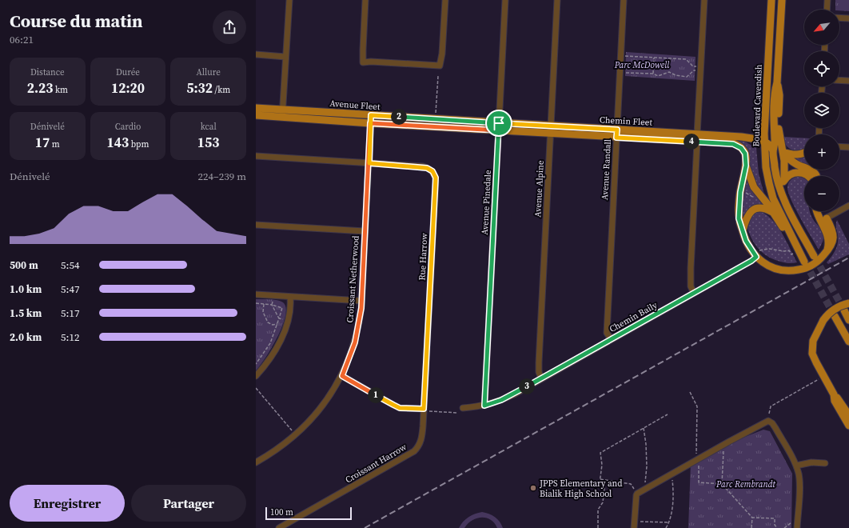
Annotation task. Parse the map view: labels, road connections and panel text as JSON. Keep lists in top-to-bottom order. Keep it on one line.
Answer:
{"streets":{"main road":["Avenue Fleet","Boulevard Cavendish","Chemin Fleet"],"street":["Avenue Randall","Avenue Alpine","Avenue Pinedale","Rue Harrow","Croissant Netherwood","Chemin Baily","Croissant Harrow"]},"crossings":[["Avenue Fleet","Chemin Fleet"],["Avenue Fleet","Croissant Netherwood"],["Boulevard Cavendish","Chemin Fleet"],["Chemin Fleet","Avenue Randall"],["Chemin Fleet","Avenue Alpine"],["Chemin Fleet","Avenue Pinedale"],["Avenue Randall","Chemin Baily"],["Avenue Alpine","Chemin Baily"],["Avenue Pinedale","Chemin Baily"],["Rue Harrow","Croissant Netherwood"],["Rue Harrow","Croissant Harrow"]],"parks":["Parc McDowell","Parc Rembrandt"],"places":["JPPS Elementary and Bialik High School"],"scale_bar":"100 m","north":"bottom left","page":{"heading":["Course du matin","06:21"],"map_buttons":["+","−"],"stats":[["Distance","2.23 km"],["Durée","12:20"],["Allure","5:32 /km"],["Dénivelé","17 m"],["Cardio","143 bpm"],["kcal","153"]],"pins":["2","4","3","1"],"chart":["Dénivelé","224–239 m"],"list":[{"name":"500 m","note":"5:54"},{"name":"1.0 km","note":"5:47"},{"name":"1.5 km","note":"5:17"},{"name":"2.0 km","note":"5:12"}],"buttons":["Enregistrer","Partager"],"scale":"100 m"}}
